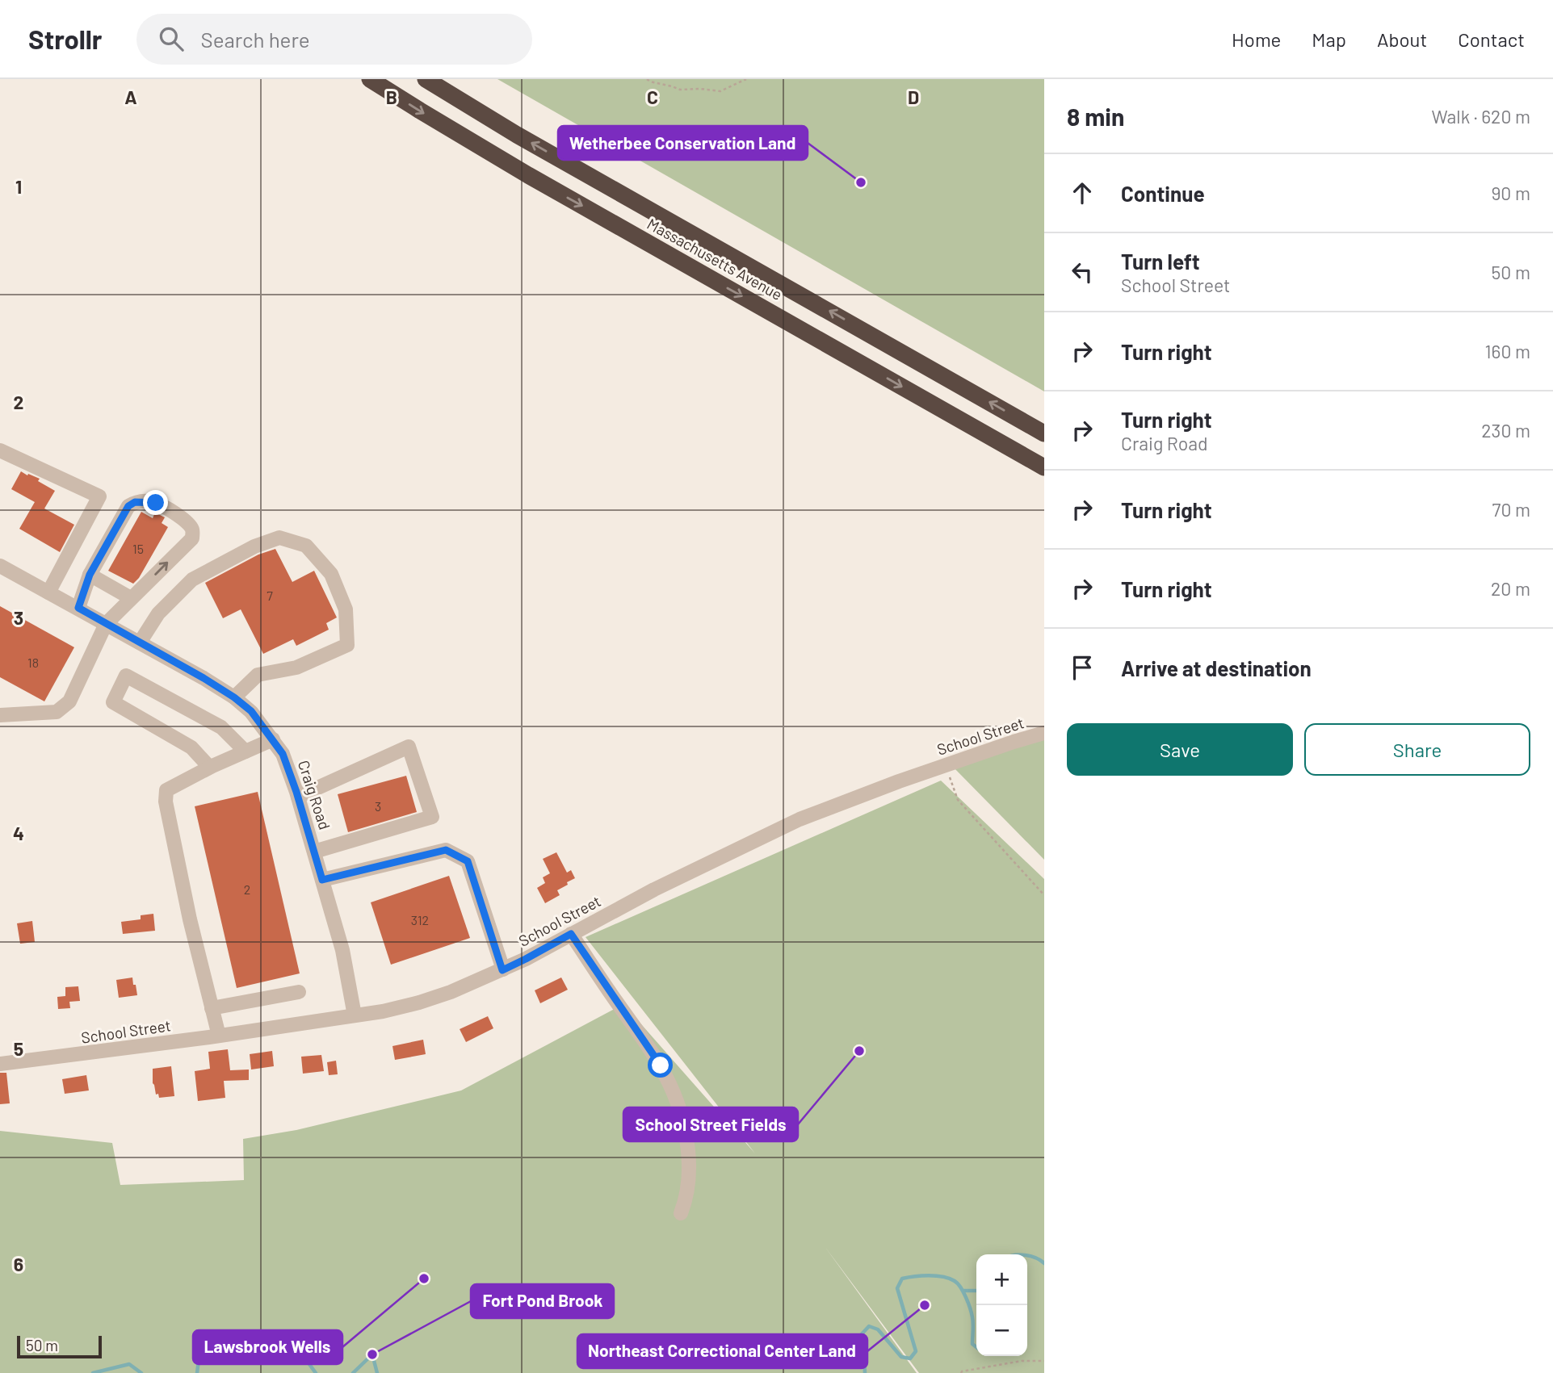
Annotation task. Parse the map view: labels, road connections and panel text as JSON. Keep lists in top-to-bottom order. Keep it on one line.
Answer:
{"streets":{"highway":["Massachusetts Avenue"],"street":["School Street","Craig Road"]},"crossings":[["School Street","Craig Road"]],"places":["Wetherbee Conservation Land","School Street Fields","Lawsbrook Wells","Northeast Correctional Center Land","Fort Pond Brook"],"house_numbers":["15","7","18","3","2","312"],"scale_bar":"50 m","page":{"header":"Strollr","search":"Search here","nav":["Home","Map","About","Contact"],"heading":["8 min","Walk · 620 m"],"list":[["Continue","90 m"],["Turn left","School Street","50 m"],["Turn right","160 m"],["Turn right","Craig Road","230 m"],["Turn right","70 m"],["Turn right","20 m"],"Arrive at destination"],"buttons":["Save","Share"],"map_buttons":["+","−"],"scale":"50 m"},"grid":{"columns":["A","B","C","D"],"rows":["1","2","3","4","5","6"]}}
